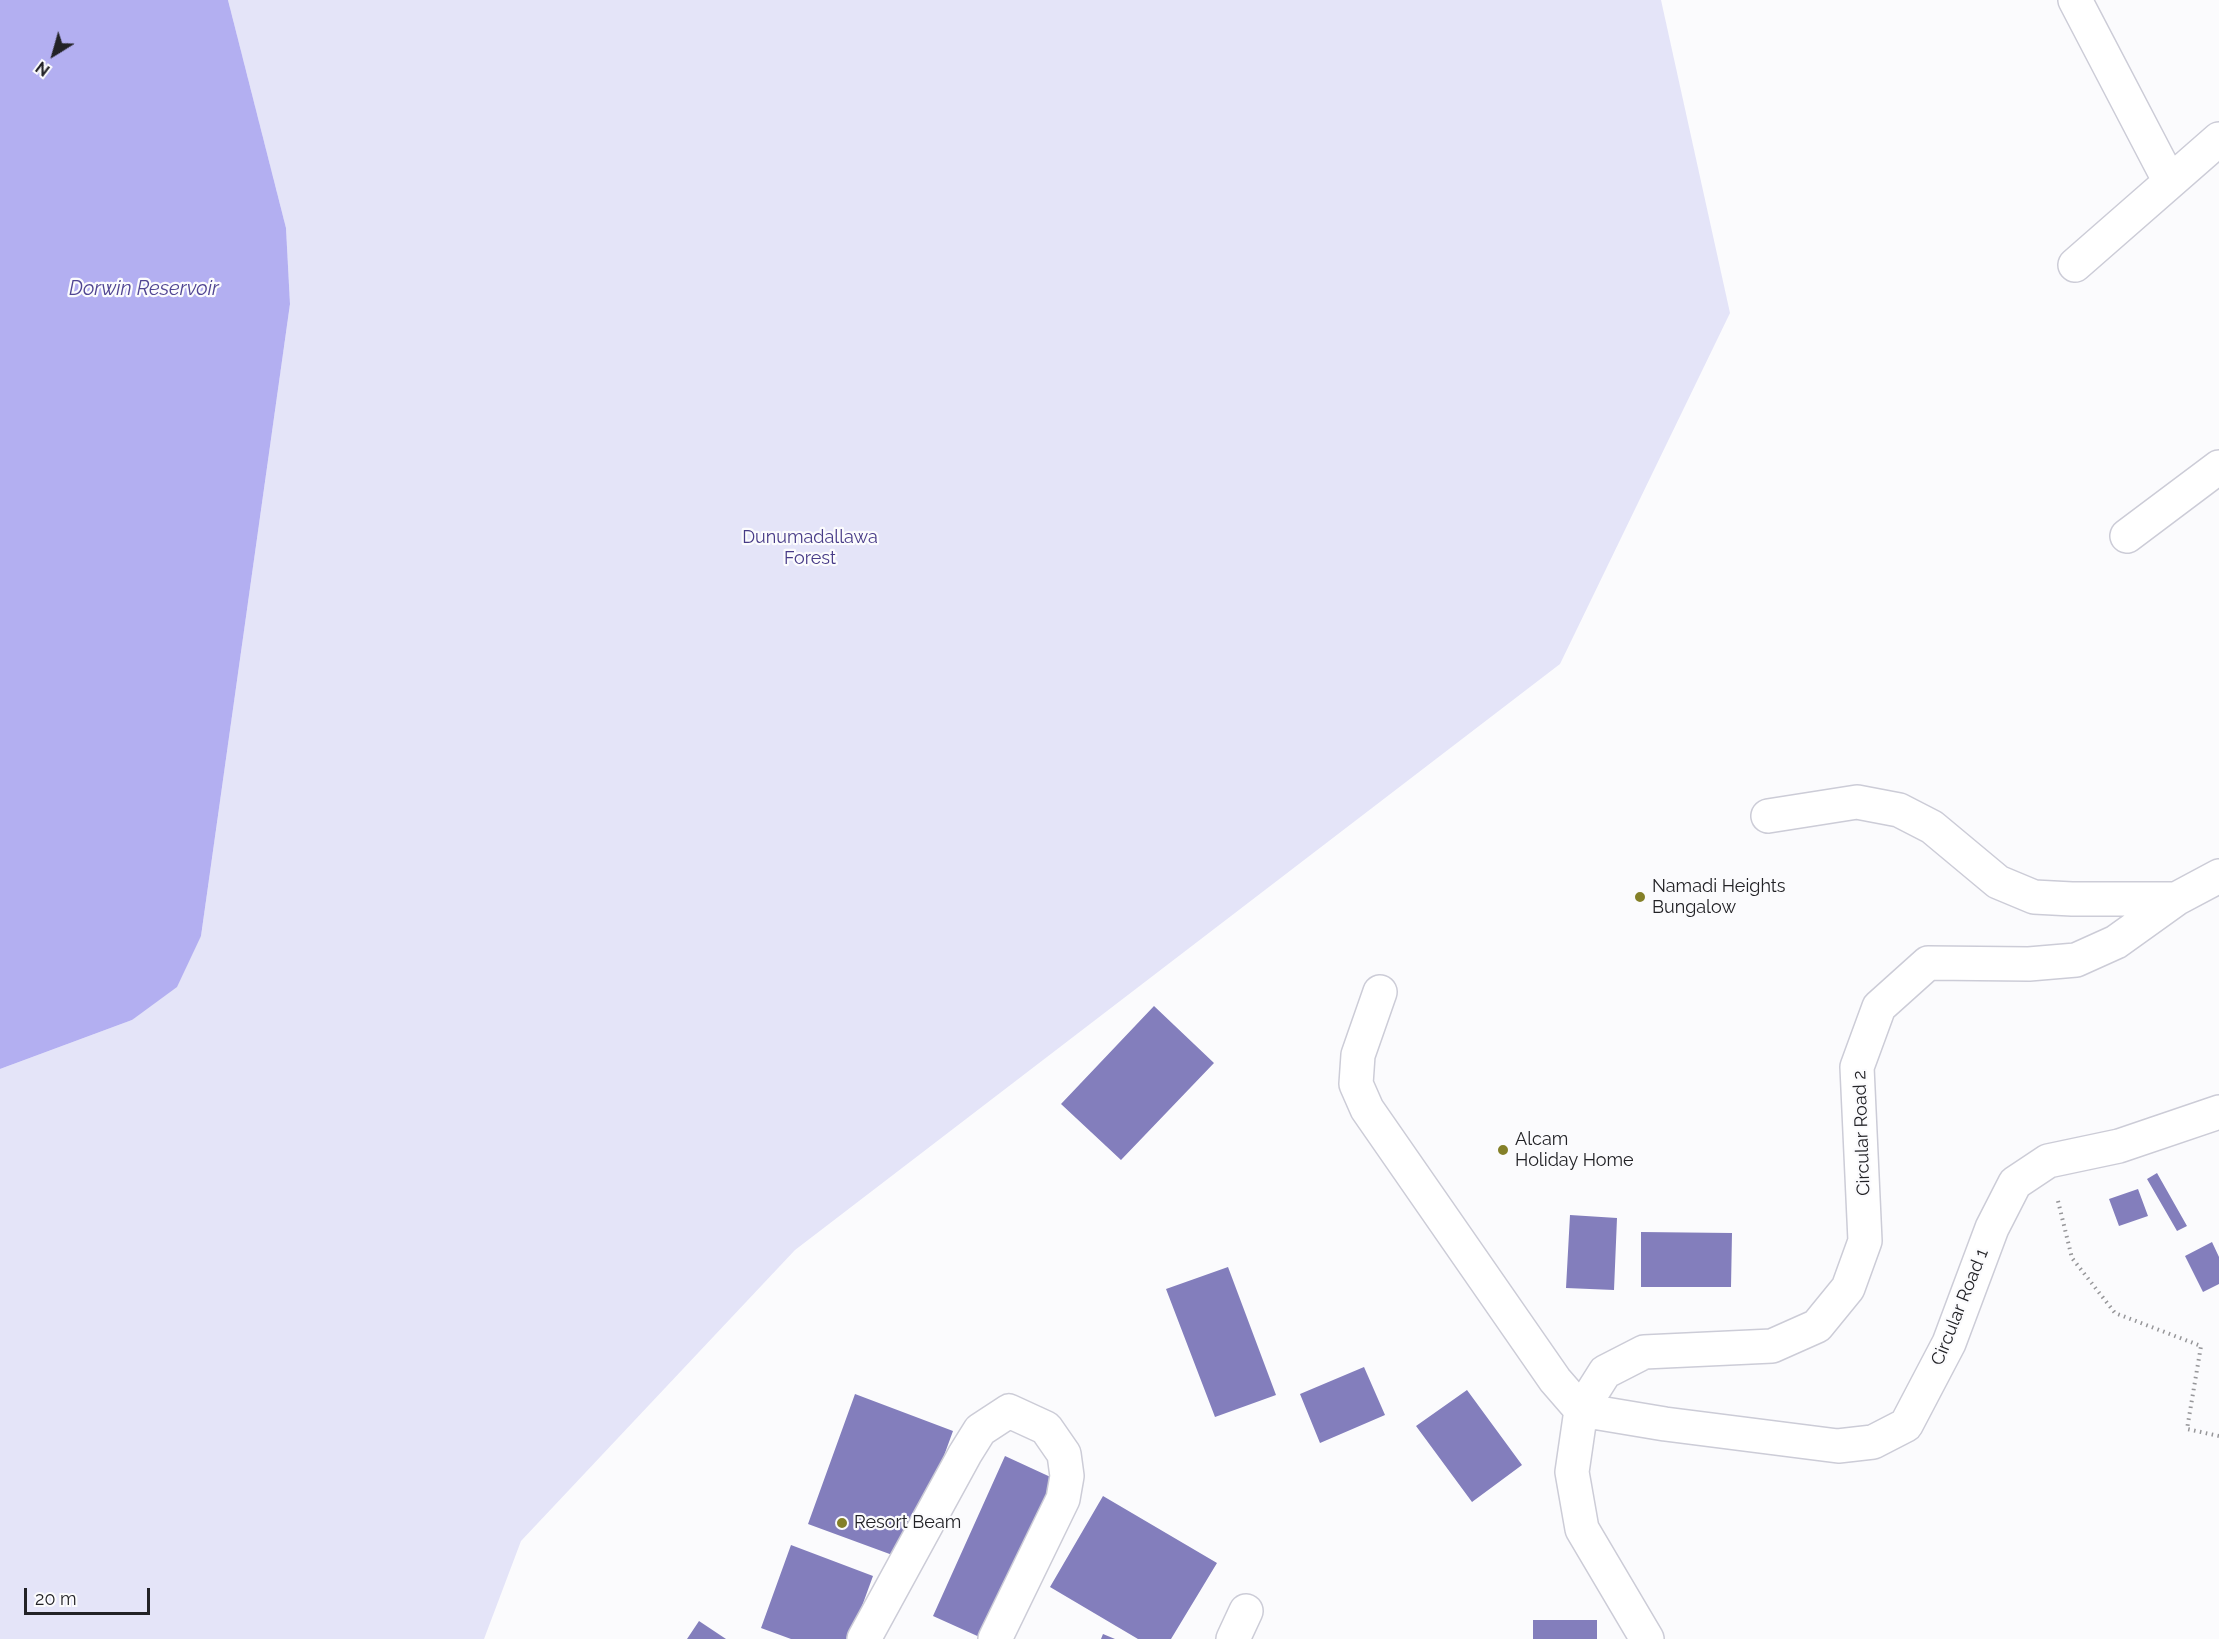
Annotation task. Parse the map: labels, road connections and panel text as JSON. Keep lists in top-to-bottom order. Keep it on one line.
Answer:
{"streets":{"street":["Circular Road 2","Circular Road 1"]},"crossings":[["Circular Road 2","Circular Road 1"]],"water":["Dorwin Reservoir"],"parks":["Dunumadallawa Forest"],"places":["Namadi Heights Bungalow","Alcam Holiday Home","Resort Beam"],"scale_bar":"20 m","north":"bottom left"}
